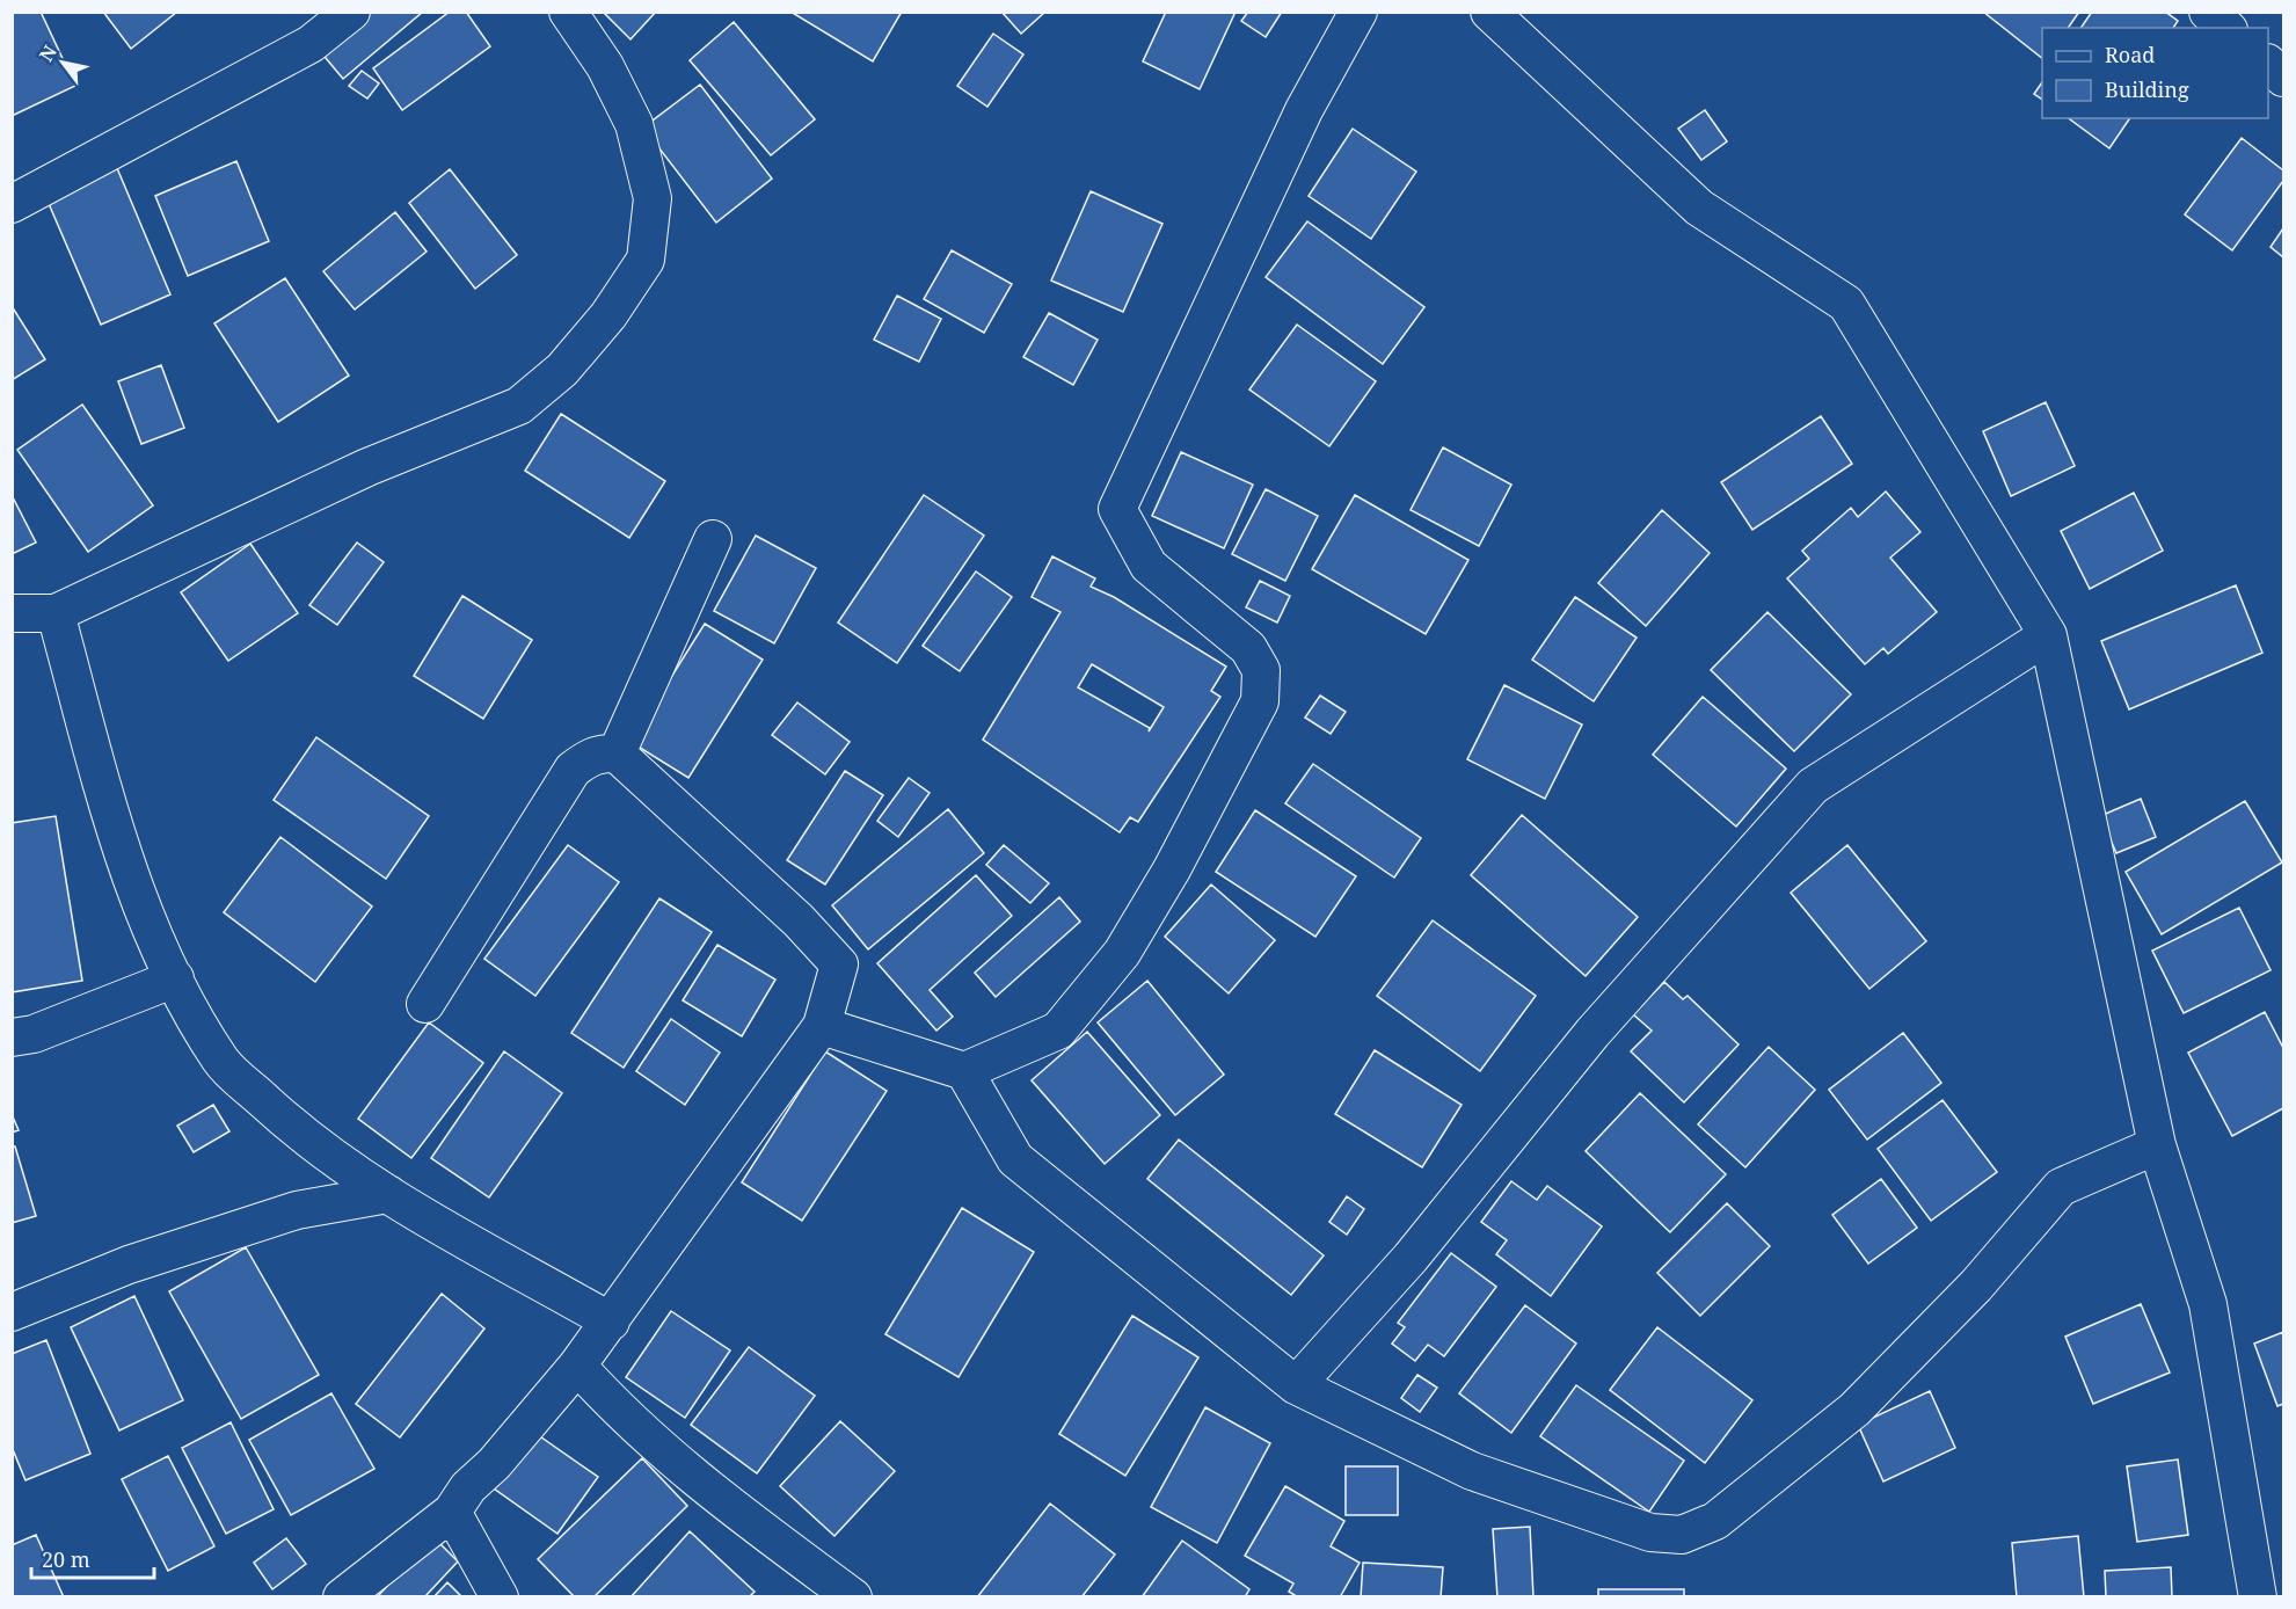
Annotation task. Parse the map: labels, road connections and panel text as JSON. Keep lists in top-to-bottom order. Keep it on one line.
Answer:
{"legend":["Road","Building"],"scale_bar":"20 m","north":"top left"}
